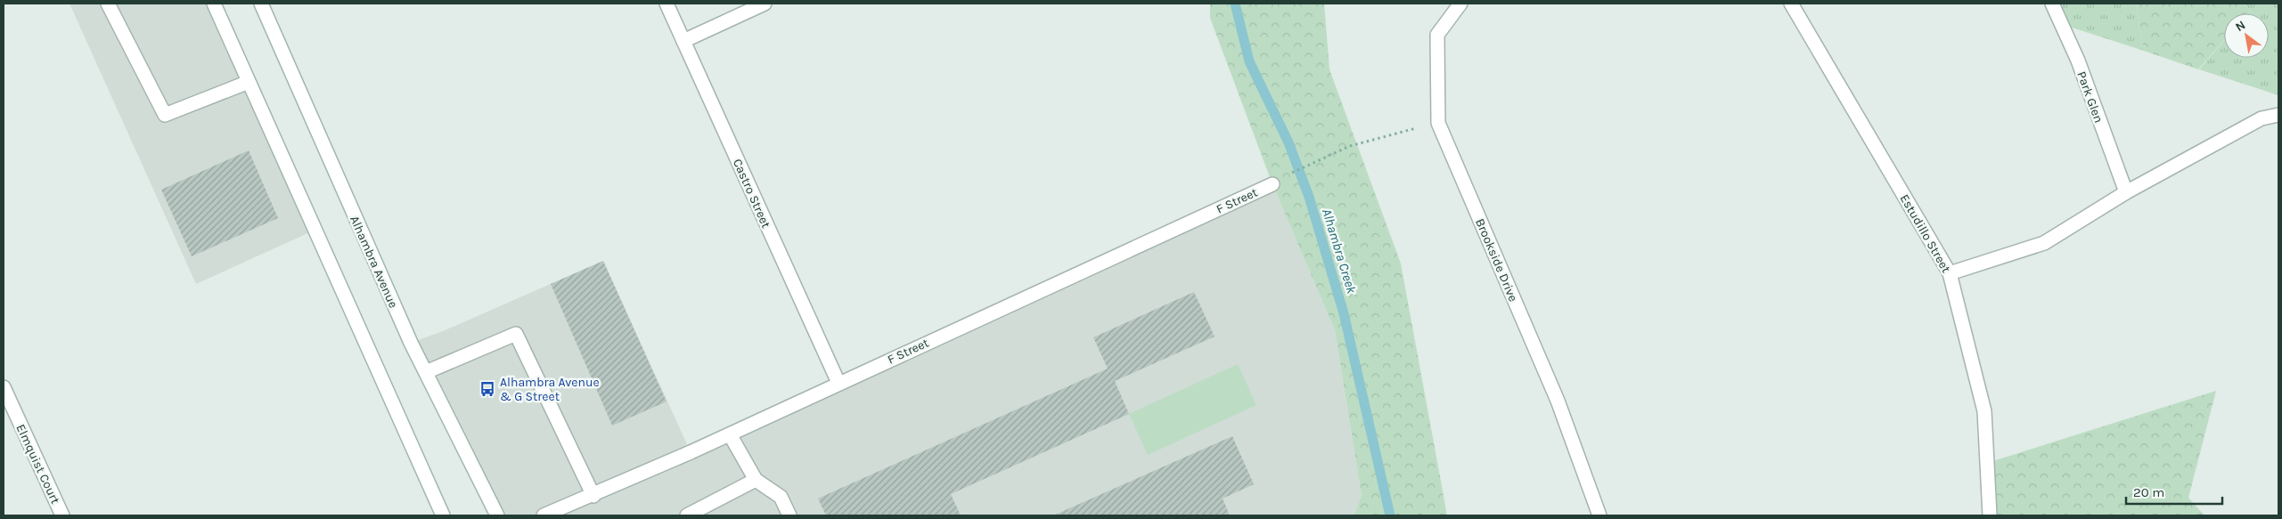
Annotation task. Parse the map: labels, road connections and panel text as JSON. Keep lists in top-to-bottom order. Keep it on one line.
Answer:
{"streets":{"street":["Park Glen","Castro Street","F Street","Estudillo Street","Brookside Drive","Alhambra Avenue","Elmquist Court"]},"crossings":[["Castro Street","F Street"]],"water":["Alhambra Creek"],"places":{"bus stop":["Alhambra Avenue & G Street"]},"scale_bar":"20 m","north":"top left"}
